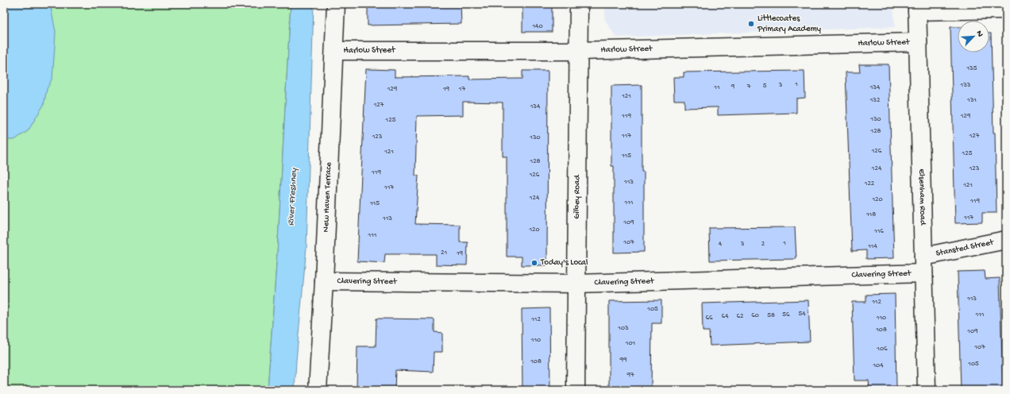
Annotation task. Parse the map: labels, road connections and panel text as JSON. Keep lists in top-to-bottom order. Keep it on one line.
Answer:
{"streets":{"street":["Harlow Street","New Haven Terrace","Gilbey Road","Elsenham Road","Stansted Street","Clavering Street"]},"crossings":[["Harlow Street","New Haven Terrace"],["Harlow Street","Gilbey Road"],["Harlow Street","Elsenham Road"],["New Haven Terrace","Clavering Street"],["Gilbey Road","Clavering Street"],["Elsenham Road","Stansted Street"],["Elsenham Road","Clavering Street"],["Stansted Street","Clavering Street"]],"water":["River Freshney"],"places":["Littlecoates Primary Academy","Today's Local"],"house_numbers":["140","135","1","3","133","5","9","7","11","134","129","19","17","121","132","131","127","134","119","129","130","125","128","117","127","123","130","126","121","125","115","128","124","123","119","126","113","122","121","117","124","120","119","111","115","118","117","113","109","120","116","111","107","1","4","3","2","114","21","19","113","112","105","54","56","111","60","58","64","62","66","110","112","103","108","109","110","101","107","106","99","108","105","104","97"],"north":"top right"}
